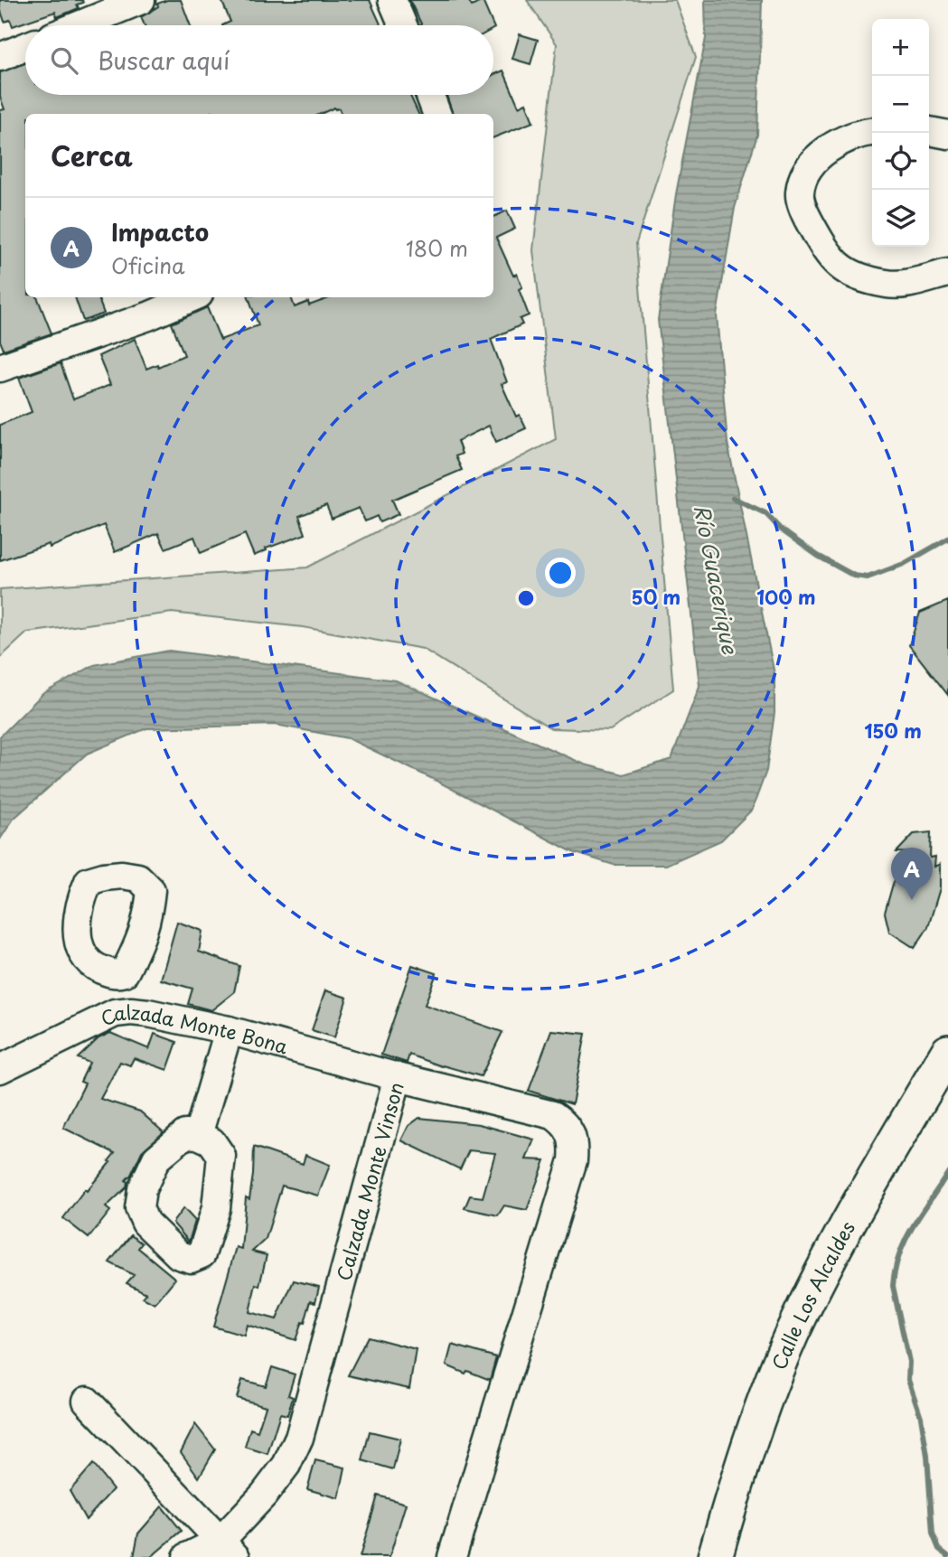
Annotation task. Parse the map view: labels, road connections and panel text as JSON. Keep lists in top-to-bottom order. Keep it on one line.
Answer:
{"streets":{"main road":["Calle Los Alcaldes"],"street":["Calzada Monte Bona","Calzada Monte Vinson"]},"crossings":[["Calzada Monte Bona","Calzada Monte Vinson"]],"water":["Río Guacerique"],"page":{"map_buttons":["+","−"],"search":"Buscar aquí","heading":"Cerca","list":[{"mark":"A","name":"Impacto","note":"Oficina","value":"180 m"}],"pins":"A"},"rings":["50 m","100 m","150 m"]}
